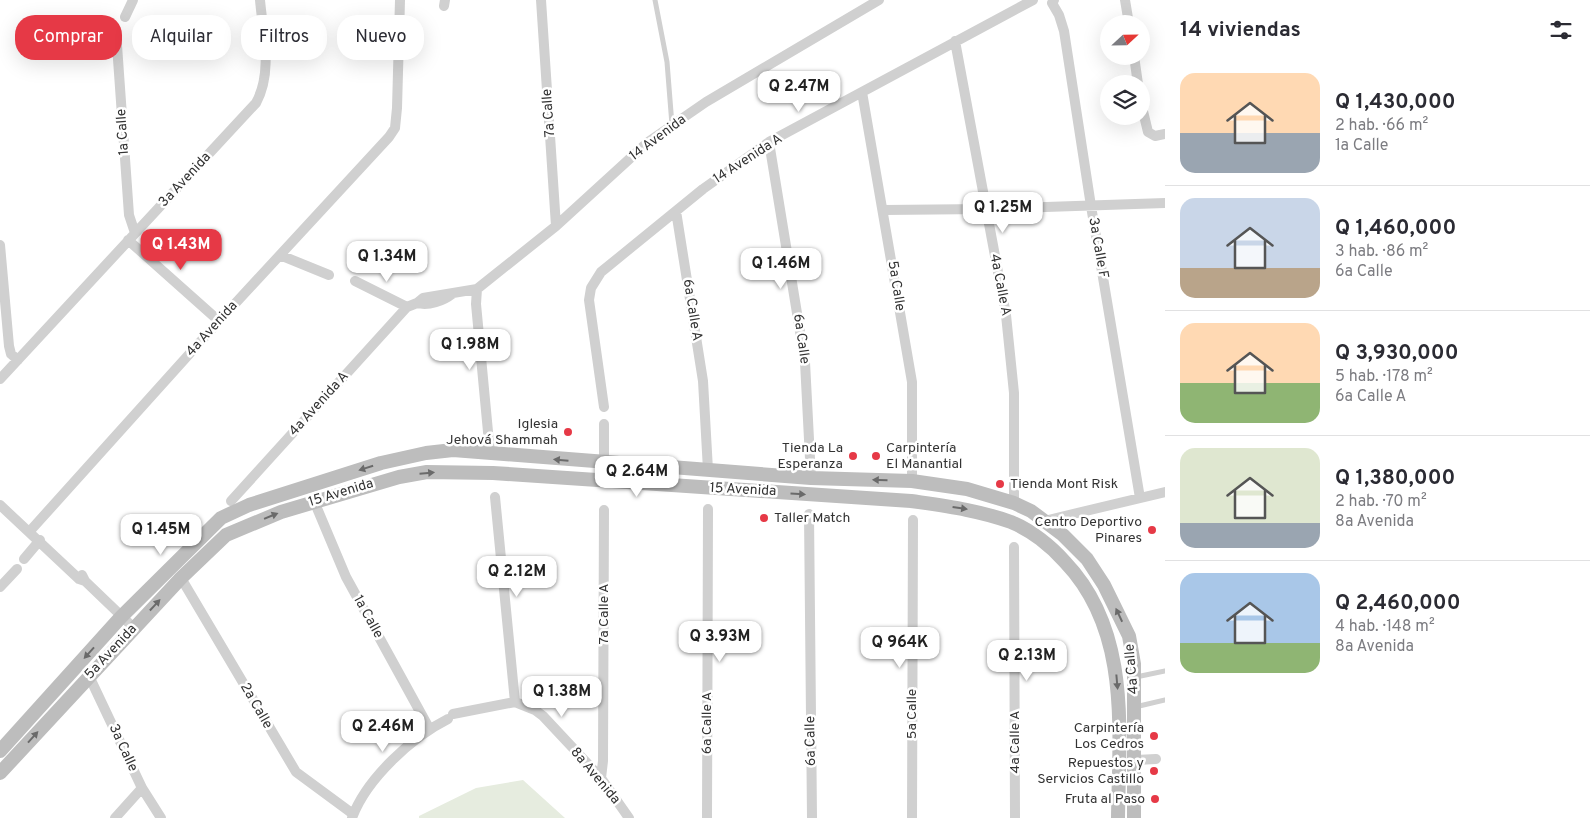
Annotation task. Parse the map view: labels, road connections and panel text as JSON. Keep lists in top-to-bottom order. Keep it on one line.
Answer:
{"streets":{"main road":["15 Avenida","5a Avenida","4a Calle"],"street":["7a Calle","1a Calle","14 Avenida","14 Avenida A","3a Avenida","3a Calle F","4a Calle A","5a Calle","6a Calle A","4a Avenida","6a Calle","4a Avenida A","7a Calle A","2a Calle","3a Calle","8a Avenida"]},"crossings":[["7a Calle","14 Avenida"],["1a Calle","3a Avenida"],["1a Calle","15 Avenida"],["14 Avenida","4a Avenida A"],["14 Avenida A","4a Calle A"],["14 Avenida A","5a Calle"],["14 Avenida A","6a Calle A"],["14 Avenida A","6a Calle"],["4a Calle A","15 Avenida"],["5a Calle","15 Avenida"],["6a Calle A","15 Avenida"],["6a Calle","15 Avenida"],["15 Avenida","5a Avenida"],["15 Avenida","4a Calle"],["7a Calle A","8a Avenida"],["5a Avenida","2a Calle"],["5a Avenida","3a Calle"]],"places":["Iglesia Jehová Shammah","Tienda La Esperanza","Carpintería El Manantial","Tienda Mont Risk","Taller Match","Centro Deportivo Pinares","Carpintería Los Cedros","Repuestos y Servicios Castillo","Fruta al Paso"],"north":"right","page":{"heading":"14 viviendas","chip":["Comprar","Alquilar","Filtros","Nuevo"],"list":[{"name":"Q 1,430,000","note":"2 hab. · 66 m² · 1a Calle"},{"name":"Q 1,460,000","note":"3 hab. · 86 m² · 6a Calle"},{"name":"Q 3,930,000","note":"5 hab. · 178 m² · 6a Calle A"},{"name":"Q 1,380,000","note":"2 hab. · 70 m² · 8a Avenida"},{"name":"Q 2,460,000","note":"4 hab. · 148 m² · 8a Avenida"}],"price":["Q 2.47M","Q 1.25M","Q 1.43M","Q 1.34M","Q 1.46M","Q 1.98M","Q 2.64M","Q 1.45M","Q 2.12M","Q 3.93M","Q 964K","Q 2.13M","Q 1.38M","Q 2.46M"]}}
